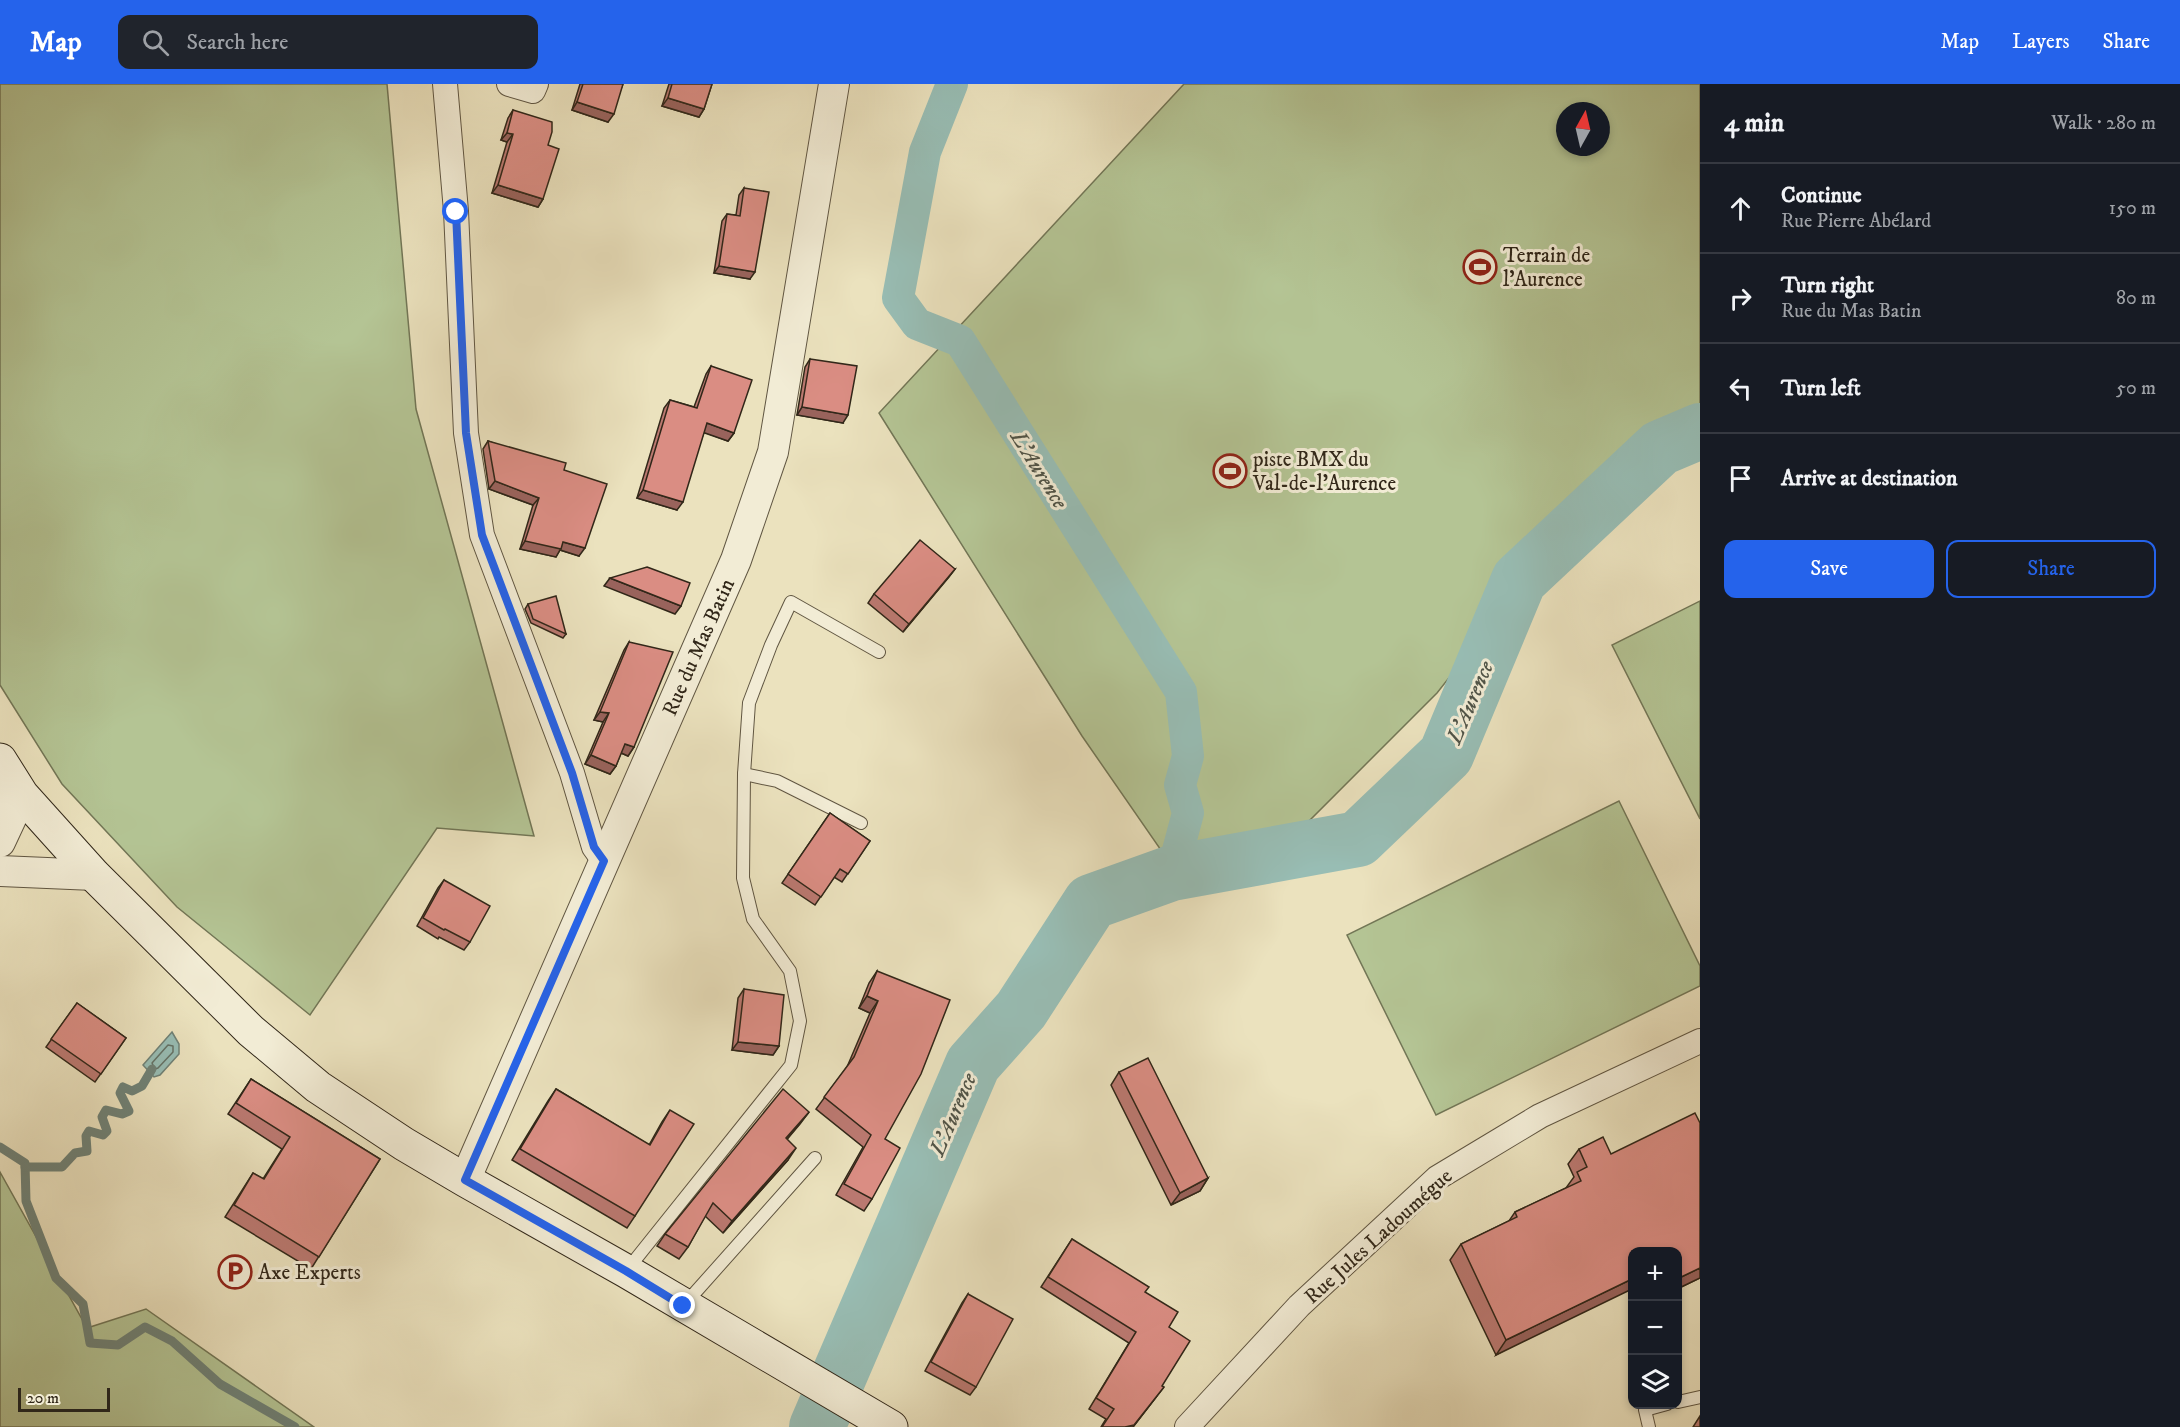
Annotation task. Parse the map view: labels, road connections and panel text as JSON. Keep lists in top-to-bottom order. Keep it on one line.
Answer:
{"streets":{"street":["Rue du Mas Batin","Rue Jules Ladoumégue"]},"water":["L'Aurence"],"places":{"sports":["Terrain de l'Aurence","piste BMX du Val-de-l'Aurence"],"parking":["Axe Experts"]},"scale_bar":"20 m","north":"top","page":{"header":"Map","search":"Search here","nav":["Map","Layers","Share"],"heading":["4 min","Walk · 280 m"],"list":[["Continue","Rue Pierre Abélard","150 m"],["Turn right","Rue du Mas Batin","80 m"],["Turn left","50 m"],"Arrive at destination"],"buttons":["Save","Share"],"map_buttons":["+","−"],"scale":"20 m"}}
